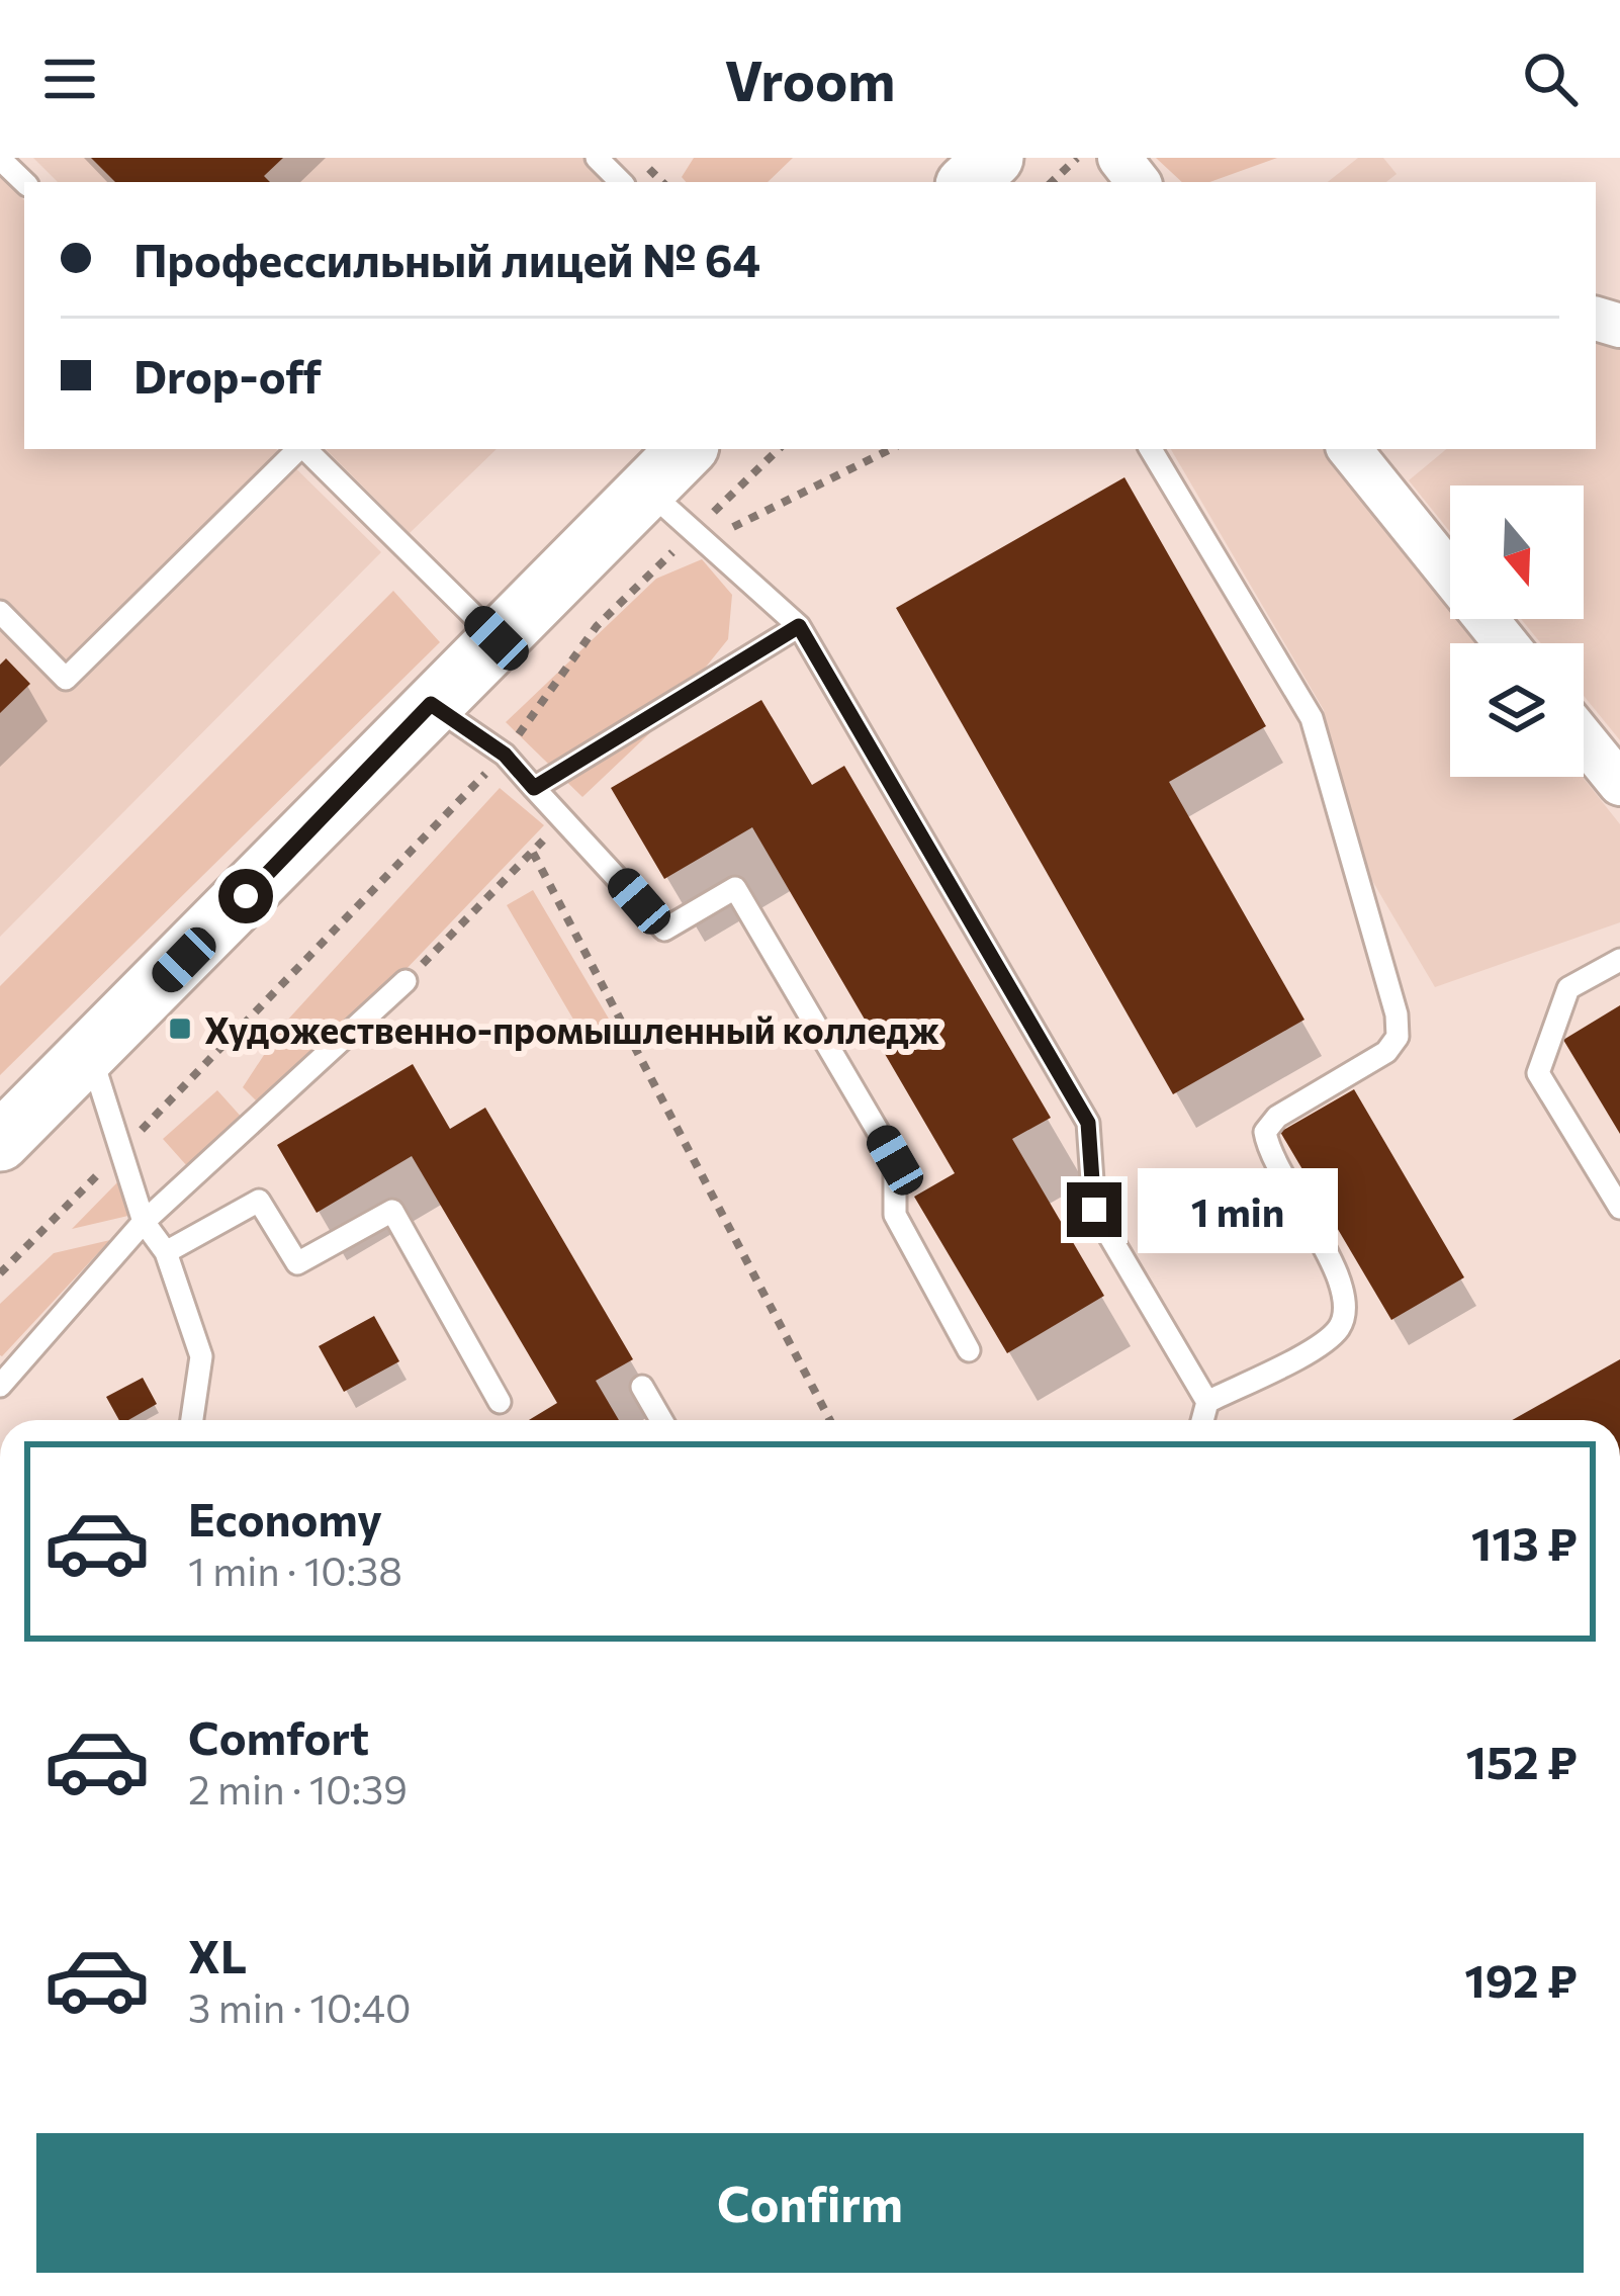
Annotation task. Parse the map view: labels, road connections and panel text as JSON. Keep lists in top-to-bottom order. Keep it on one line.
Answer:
{"places":{"transit":["Художественно-промышленный колледж"]},"north":"bottom","page":{"header":"Vroom","banner":["Профессильный лицей № 64","Drop-off"],"bubble":"1 min","list":[{"name":"Economy","note":"1 min · 10:38","value":"113 ₽"},{"name":"Comfort","note":"2 min · 10:39","value":"152 ₽"},{"name":"XL","note":"3 min · 10:40","value":"192 ₽"}],"buttons":"Confirm"}}
